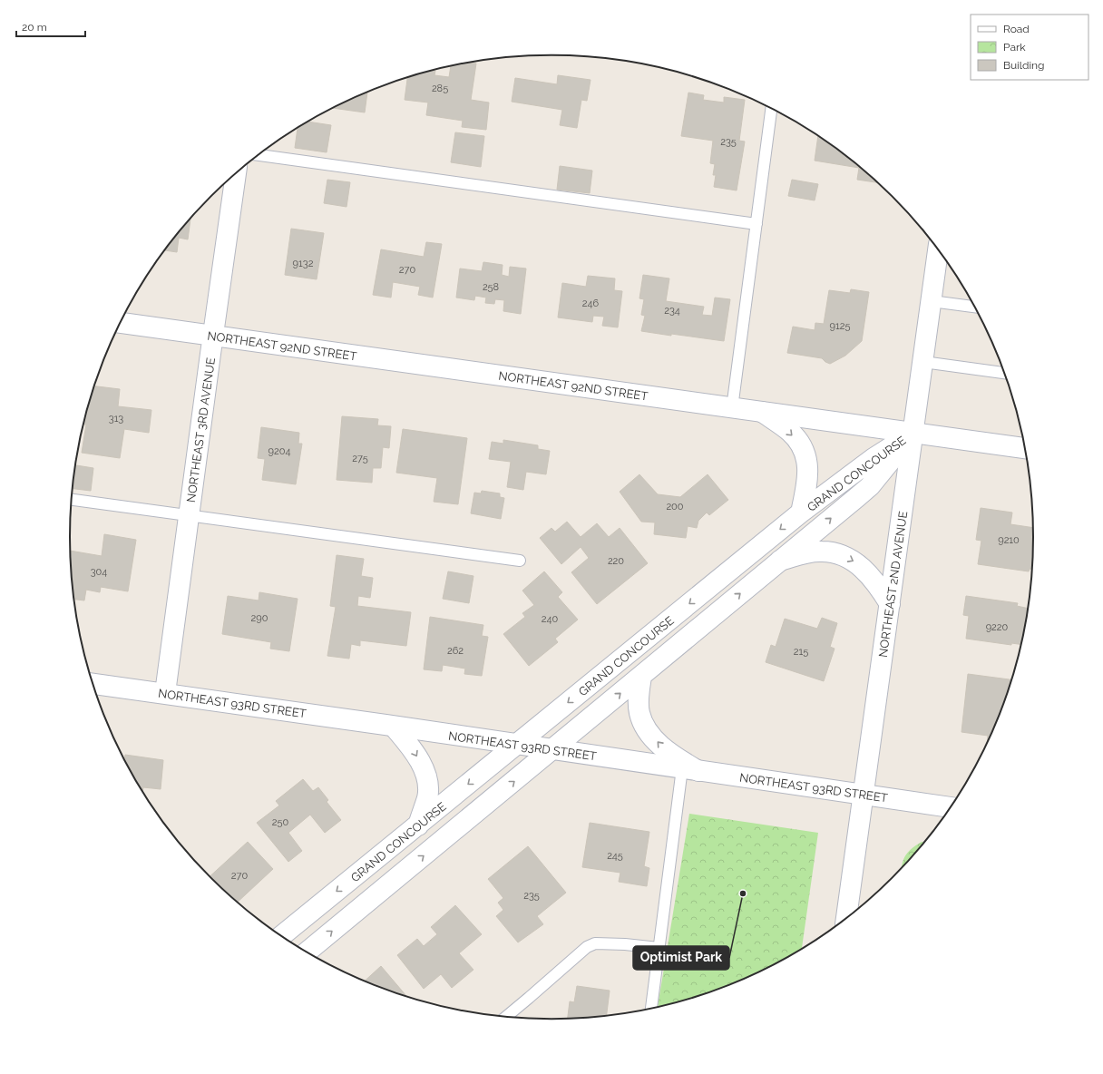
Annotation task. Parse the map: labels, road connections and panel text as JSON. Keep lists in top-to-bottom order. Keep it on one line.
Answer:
{"streets":{"street":["NORTHEAST 92ND STREET","NORTHEAST 3RD AVENUE","GRAND CONCOURSE","NORTHEAST 2ND AVENUE","NORTHEAST 93RD STREET"]},"crossings":[["NORTHEAST 92ND STREET","NORTHEAST 3RD AVENUE"],["NORTHEAST 92ND STREET","GRAND CONCOURSE"],["NORTHEAST 92ND STREET","NORTHEAST 2ND AVENUE"],["NORTHEAST 3RD AVENUE","NORTHEAST 93RD STREET"],["GRAND CONCOURSE","NORTHEAST 2ND AVENUE"],["GRAND CONCOURSE","NORTHEAST 93RD STREET"],["NORTHEAST 2ND AVENUE","NORTHEAST 93RD STREET"]],"places":["Optimist Park"],"house_numbers":["285","235","9132","270","258","246","234","9125","313","9204","275","200","9210","220","304","290","240","9220","262","215","250","245","270","235"],"legend":["Road","Park","Building"],"scale_bar":"20 m"}
